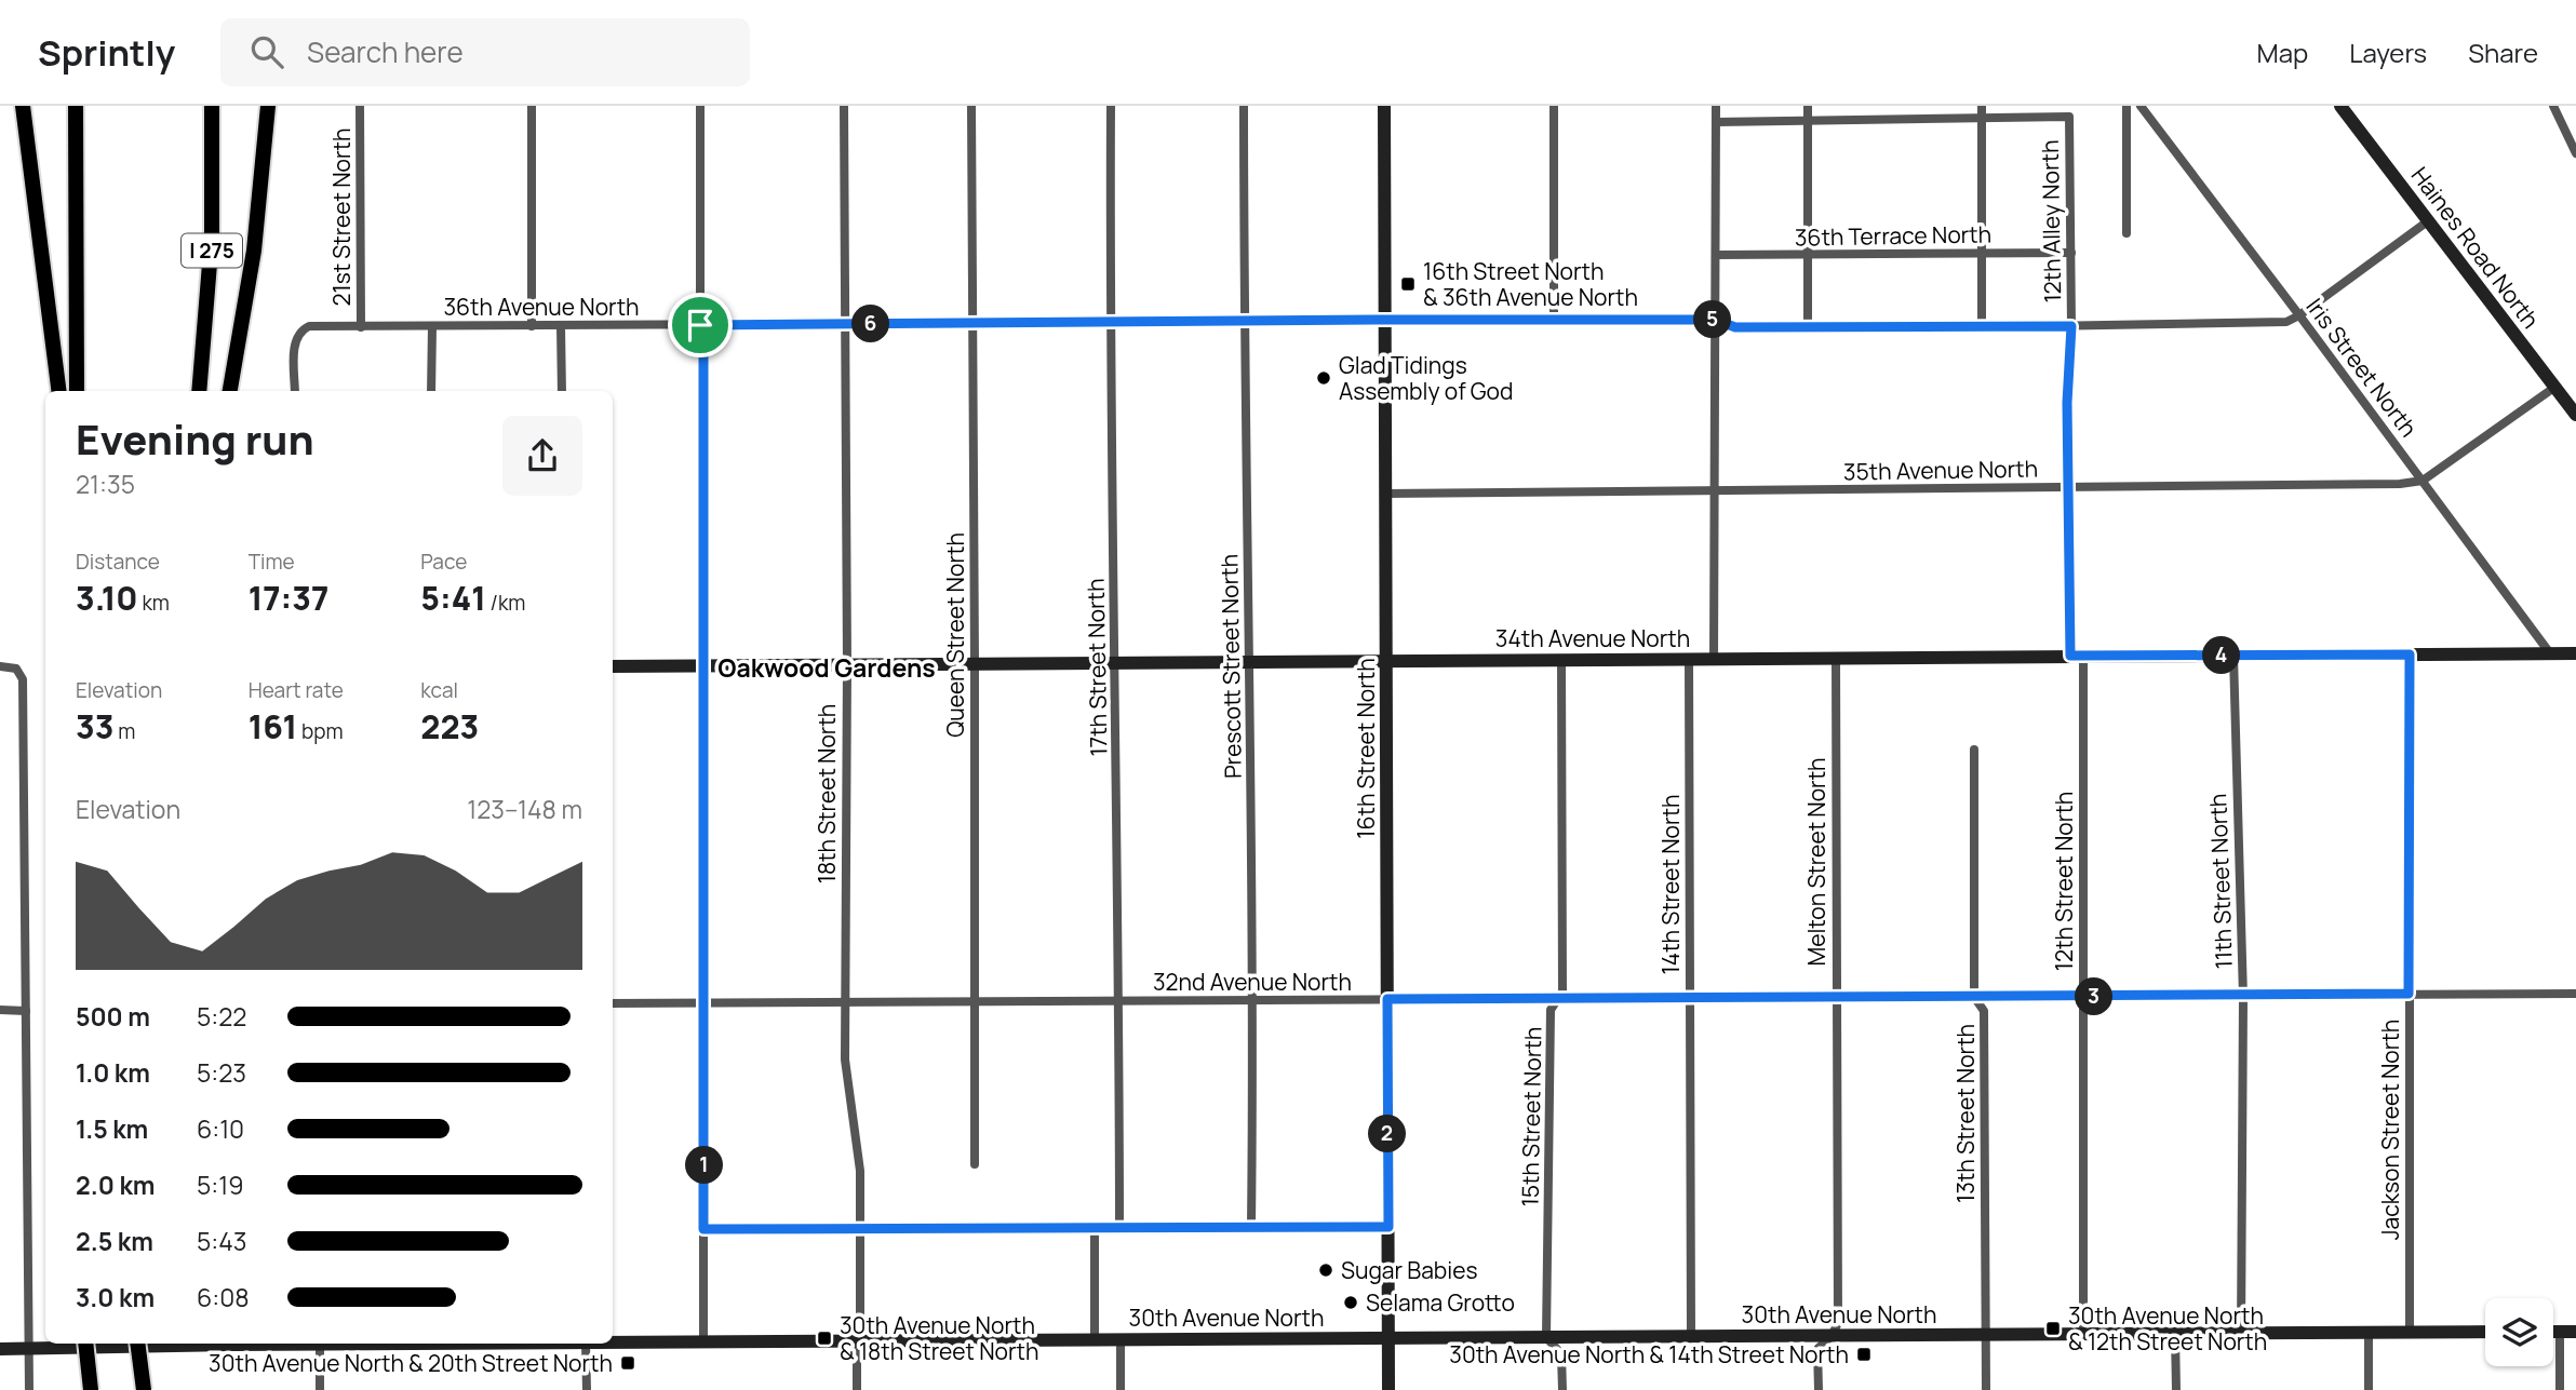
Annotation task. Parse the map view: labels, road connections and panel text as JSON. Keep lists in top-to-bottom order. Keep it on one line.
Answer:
{"streets":{"highway":["I 275"],"street":["21st Street North","12th Alley North","36th Terrace North","Haines Road North","36th Avenue North","Iris Street North","35th Avenue North","Queen Street North","34th Avenue North","Prescott Street North","17th Street North","16th Street North","18th Street North","Melton Street North","12th Street North","11th Street North","14th Street North","32nd Avenue North","13th Street North","15th Street North","Jackson Street North","30th Avenue North"]},"crossings":[["21st Street North","36th Avenue North"],["12th Alley North","36th Terrace North"],["12th Alley North","36th Avenue North"],["12th Alley North","12th Street North"],["Haines Road North","36th Avenue North"],["36th Avenue North","Iris Street North"],["36th Avenue North","Queen Street North"],["36th Avenue North","Prescott Street North"],["36th Avenue North","17th Street North"],["36th Avenue North","16th Street North"],["36th Avenue North","18th Street North"],["36th Avenue North","12th Street North"],["Iris Street North","35th Avenue North"],["Iris Street North","34th Avenue North"],["35th Avenue North","16th Street North"],["35th Avenue North","12th Street North"],["Queen Street North","34th Avenue North"],["Queen Street North","32nd Avenue North"],["34th Avenue North","Prescott Street North"],["34th Avenue North","17th Street North"],["34th Avenue North","16th Street North"],["34th Avenue North","18th Street North"],["34th Avenue North","Melton Street North"],["34th Avenue North","12th Street North"],["34th Avenue North","11th Street North"],["34th Avenue North","14th Street North"],["34th Avenue North","15th Street North"],["34th Avenue North","Jackson Street North"],["Prescott Street North","32nd Avenue North"],["17th Street North","32nd Avenue North"],["16th Street North","32nd Avenue North"],["16th Street North","30th Avenue North"],["18th Street North","32nd Avenue North"],["18th Street North","30th Avenue North"],["Melton Street North","32nd Avenue North"],["Melton Street North","30th Avenue North"],["12th Street North","32nd Avenue North"],["12th Street North","30th Avenue North"],["11th Street North","32nd Avenue North"],["11th Street North","30th Avenue North"],["14th Street North","32nd Avenue North"],["14th Street North","30th Avenue North"],["32nd Avenue North","13th Street North"],["32nd Avenue North","15th Street North"],["32nd Avenue North","Jackson Street North"],["13th Street North","30th Avenue North"],["15th Street North","30th Avenue North"],["Jackson Street North","30th Avenue North"]],"districts":["Oakwood Gardens"],"places":{"transit":["16th Street North & 36th Avenue North","30th Avenue North & 12th Street North","30th Avenue North & 18th Street North","30th Avenue North & 14th Street North","30th Avenue North & 20th Street North"],"other":["Glad Tidings Assembly of God","Sugar Babies","Selama Grotto"]},"page":{"header":"Sprintly","search":"Search here","nav":["Map","Layers","Share"],"pins":["5","6","4","3","2","1"],"heading":["Evening run","21:35"],"stats":[["Distance","3.10 km"],["Time","17:37"],["Pace","5:41 /km"],["Elevation","33 m"],["Heart rate","161 bpm"],["kcal","223"]],"chart":["Elevation","123–148 m"],"list":[{"name":"500 m","note":"5:22"},{"name":"1.0 km","note":"5:23"},{"name":"1.5 km","note":"6:10"},{"name":"2.0 km","note":"5:19"},{"name":"2.5 km","note":"5:43"},{"name":"3.0 km","note":"6:08"}]}}
